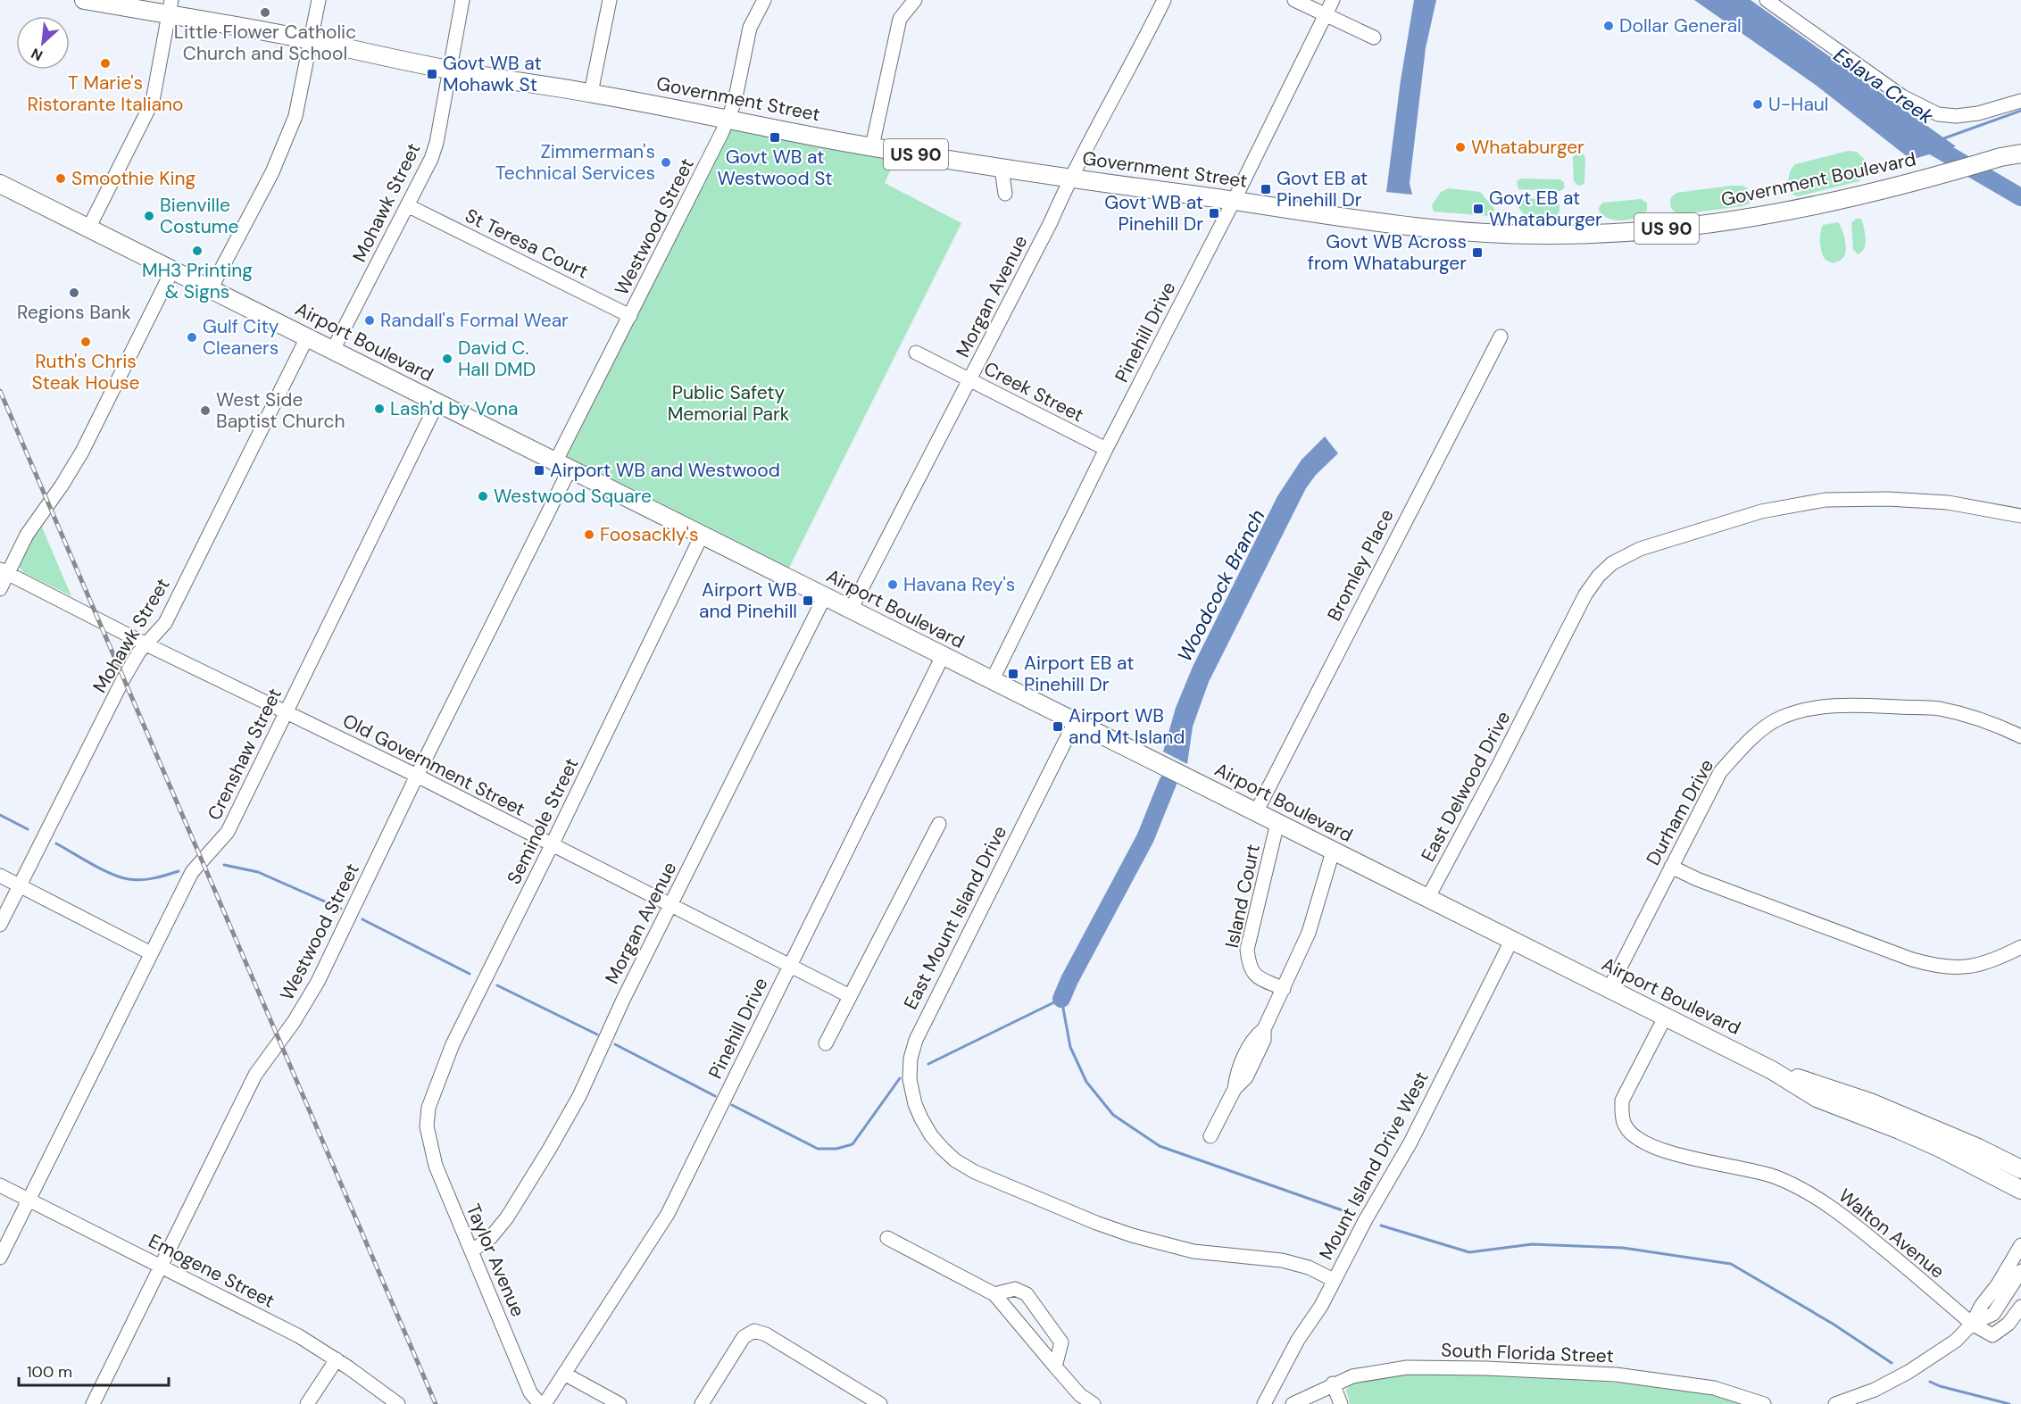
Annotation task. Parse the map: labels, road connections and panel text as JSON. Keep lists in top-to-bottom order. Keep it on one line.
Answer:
{"streets":{"main road":["Government Street","US 90","Government Boulevard","Airport Boulevard"],"street":["Mohawk Street","Westwood Street","St Teresa Court","Morgan Avenue","Pinehill Drive","Creek Street","Bromley Place","Crenshaw Street","Old Government Street","East Delwood Drive","Durham Drive","Seminole Street","Island Court","East Mount Island Drive","Mount Island Drive West","Walton Avenue","Taylor Avenue","Emogene Street","South Florida Street"]},"crossings":[["Government Street","Government Boulevard"],["Government Street","Mohawk Street"],["Government Street","Westwood Street"],["Government Street","Morgan Avenue"],["Government Street","Pinehill Drive"],["Mohawk Street","St Teresa Court"],["Mohawk Street","Airport Boulevard"],["Mohawk Street","Old Government Street"],["Westwood Street","St Teresa Court"],["Westwood Street","Airport Boulevard"],["Westwood Street","Old Government Street"],["Westwood Street","Emogene Street"],["Morgan Avenue","Airport Boulevard"],["Morgan Avenue","Creek Street"],["Morgan Avenue","Old Government Street"],["Morgan Avenue","Taylor Avenue"],["Pinehill Drive","Airport Boulevard"],["Pinehill Drive","Creek Street"],["Pinehill Drive","Old Government Street"],["Airport Boulevard","Bromley Place"],["Airport Boulevard","Crenshaw Street"],["Airport Boulevard","East Delwood Drive"],["Airport Boulevard","Durham Drive"],["Airport Boulevard","Seminole Street"],["Airport Boulevard","Island Court"],["Airport Boulevard","East Mount Island Drive"],["Airport Boulevard","Mount Island Drive West"],["Airport Boulevard","Walton Avenue"],["Crenshaw Street","Old Government Street"],["Crenshaw Street","Emogene Street"],["Old Government Street","Seminole Street"],["Seminole Street","Taylor Avenue"],["East Mount Island Drive","Mount Island Drive West"]],"water":["Eslava Creek","Woodcock Branch"],"parks":["Public Safety Memorial Park"],"places":{"other":["Little Flower Catholic Church and School","Dollar General","T Marie's Ristorante Italiano","U-Haul","Whataburger","Zimmerman's Technical Services","Smoothie King","Bienville Costume","MH3 Printing & Signs","Regions Bank","Randall's Formal Wear","Gulf City Cleaners","Ruth's Chris Steak House","David C. Hall DMD","Lash'd by Vona","West Side Baptist Church","Westwood Square","Foosackly's","Havana Rey's"],"transit":["Govt WB at Mohawk St","Govt WB at Westwood St","Govt EB at Pinehill Dr","Govt EB at Whataburger","Govt WB at Pinehill Dr","Govt WB Across from Whataburger","Airport WB and Westwood","Airport WB and Pinehill","Airport EB at Pinehill Dr","Airport WB and Mt Island"]},"scale_bar":"100 m","north":"bottom left"}
